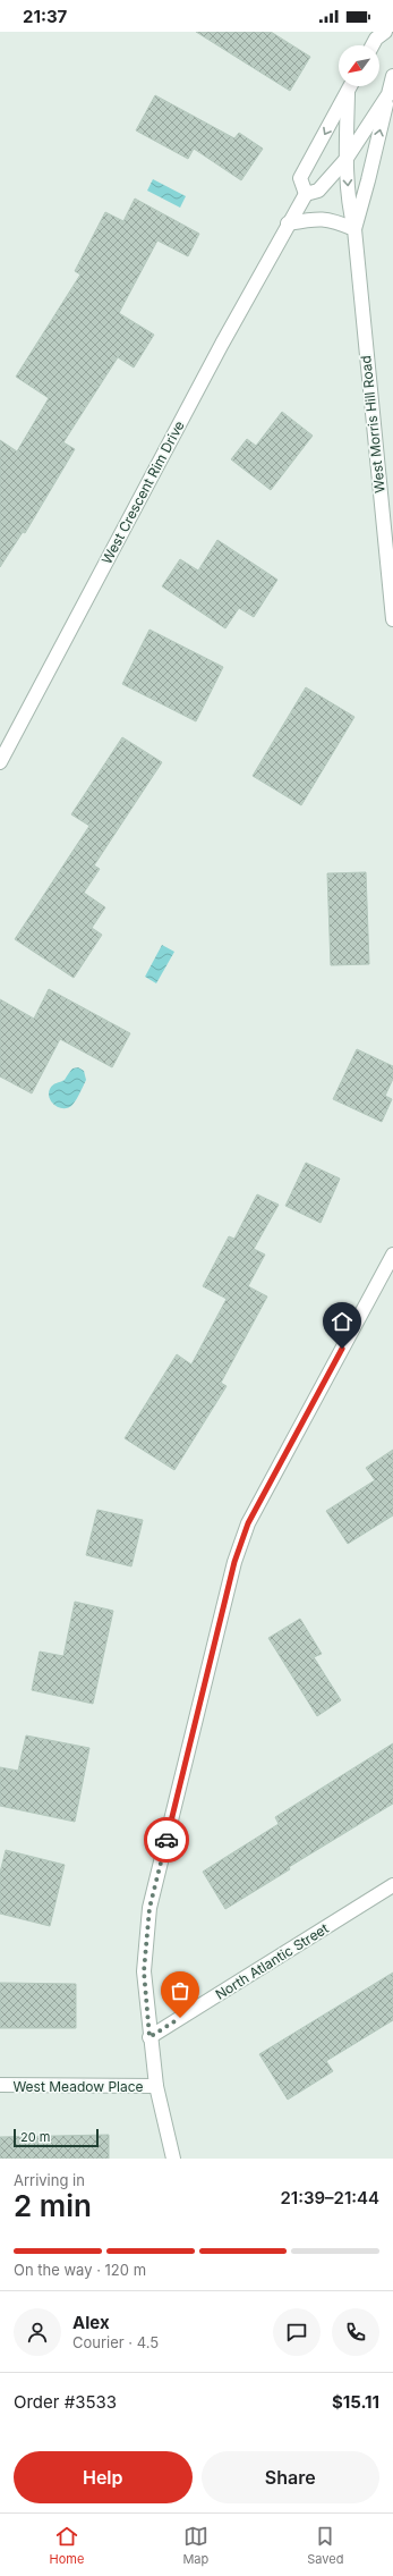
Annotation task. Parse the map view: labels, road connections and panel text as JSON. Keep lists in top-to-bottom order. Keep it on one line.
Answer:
{"streets":{"street":["West Morris Hill Road","West Crescent Rim Drive","North Atlantic Street","West Meadow Place"]},"crossings":[["West Morris Hill Road","West Crescent Rim Drive"]],"scale_bar":"20 m","north":"bottom left","page":{"status":"21:37","scale":"20 m","heading":["2 min","Arriving in","21:39–21:44"],"panel":["Alex","Courier · 4.5","Order #3533","$15.11"],"bar":"On the way · 120 m","buttons":["Help","Share"],"tabs":["Home","Map","Saved"]}}
